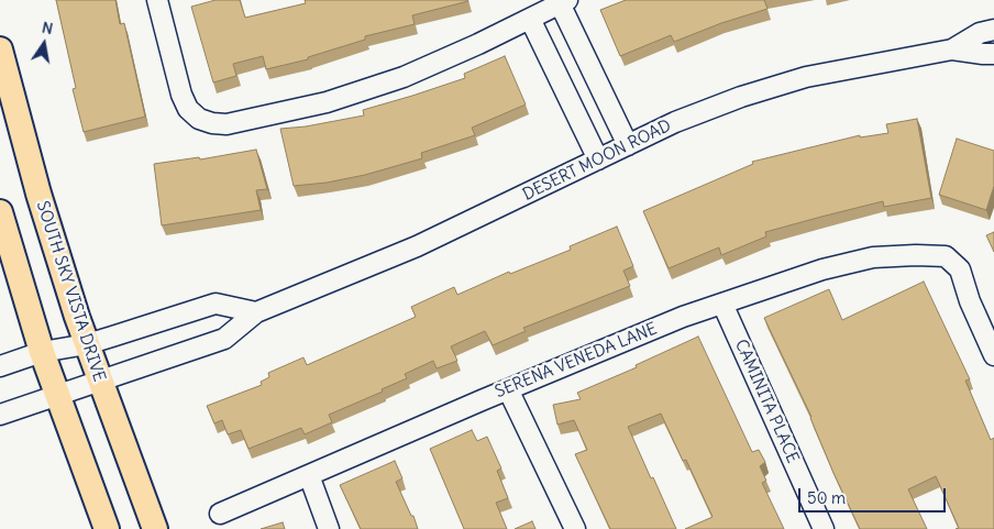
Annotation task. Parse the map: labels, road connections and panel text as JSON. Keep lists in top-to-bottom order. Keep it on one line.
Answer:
{"streets":{"main road":["SOUTH SKY VISTA DRIVE"],"street":["DESERT MOON ROAD","SERENA VENEDA LANE","CAMINITA PLACE"]},"crossings":[["DESERT MOON ROAD","SOUTH SKY VISTA DRIVE"],["SERENA VENEDA LANE","CAMINITA PLACE"]],"scale_bar":"50 m","north":"top"}
